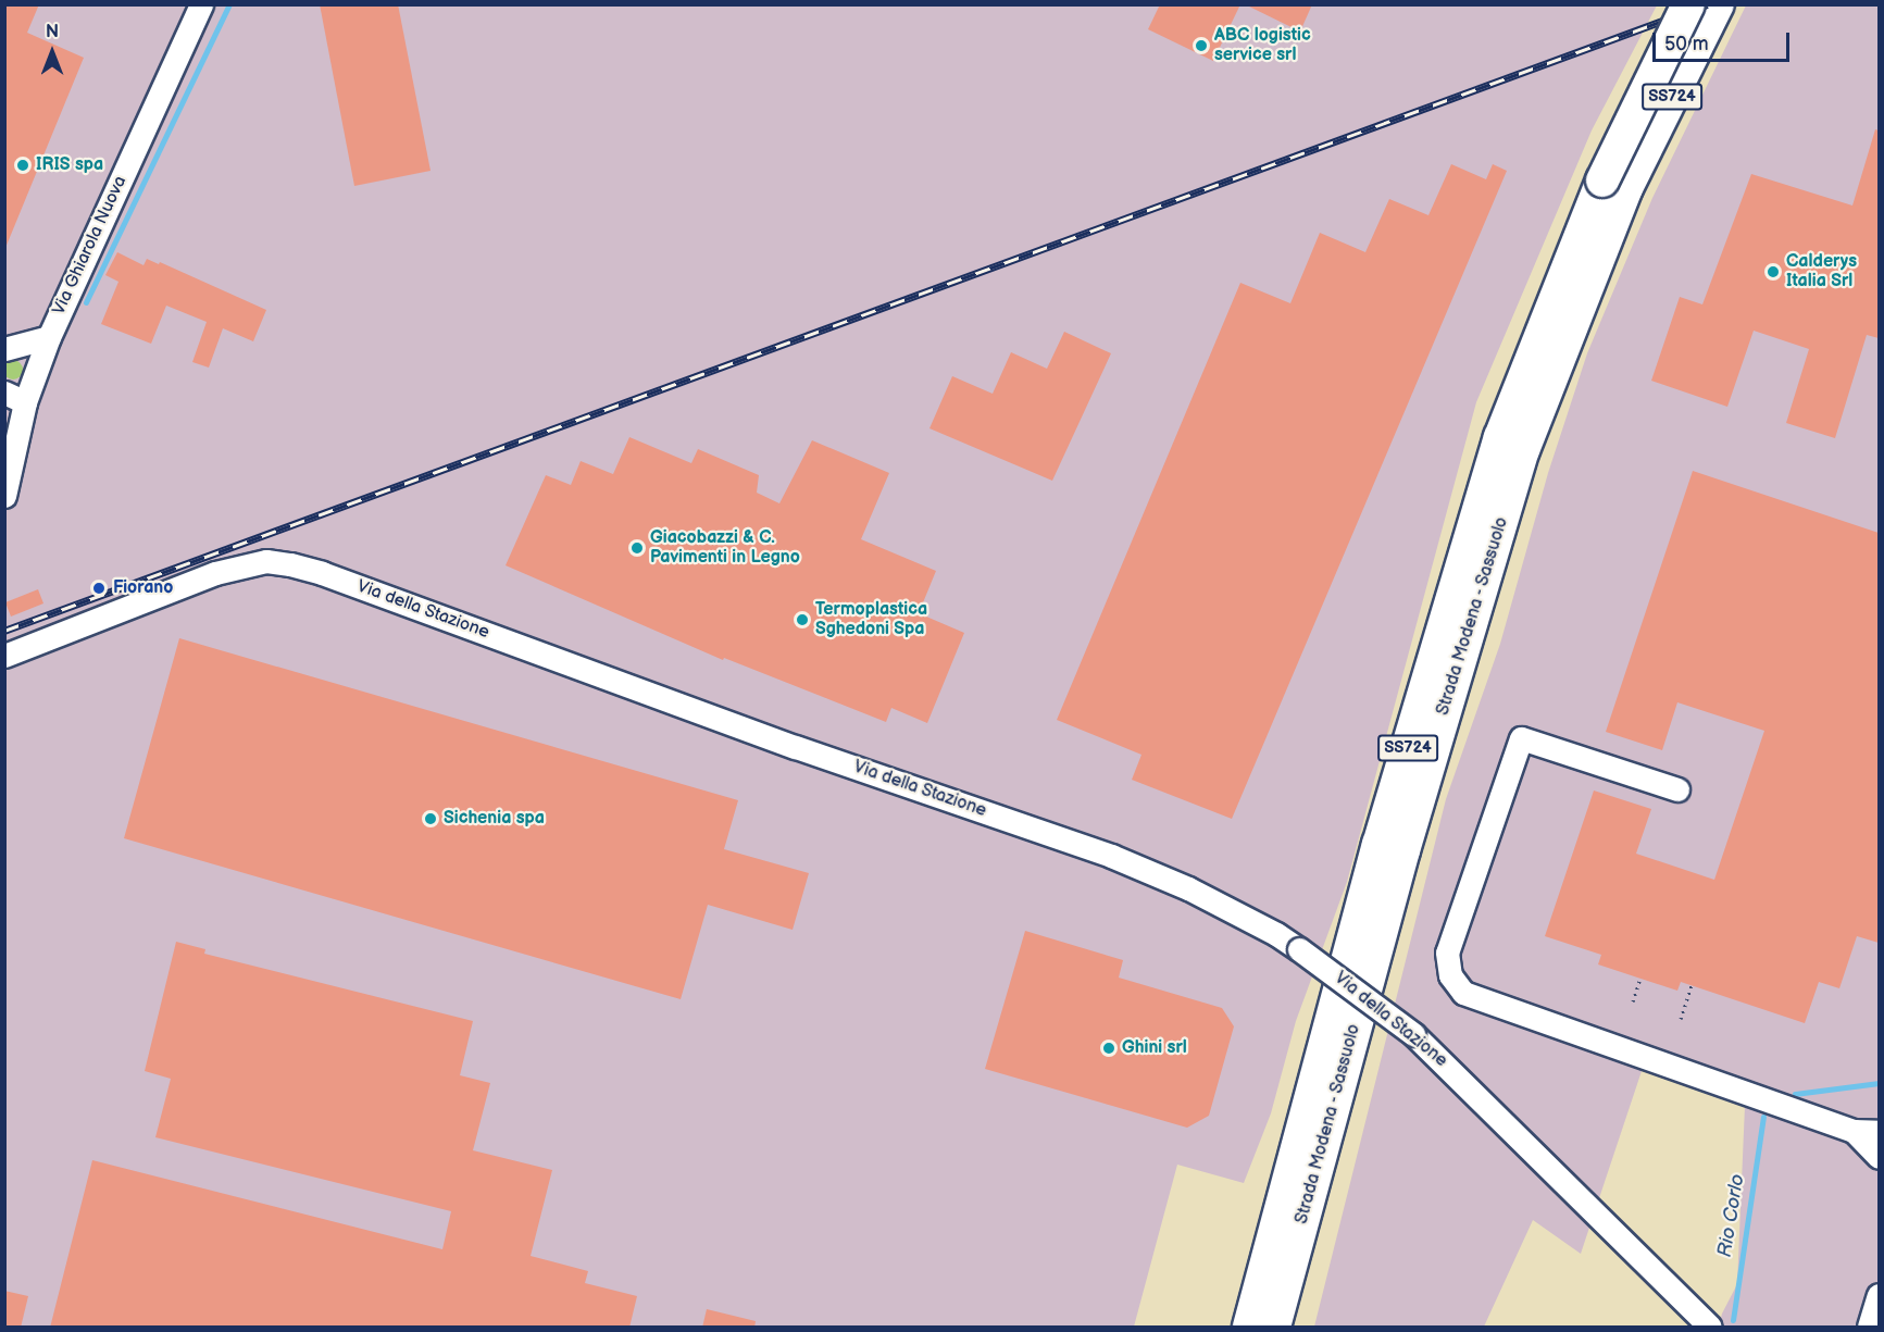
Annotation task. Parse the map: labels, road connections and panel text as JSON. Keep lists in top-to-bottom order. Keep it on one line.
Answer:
{"streets":{"highway":["SS724","Strada Modena - Sassuolo"],"street":["Via Ghiarola Nuova","Via della Stazione"]},"water":["Rio Corlo"],"places":["ABC logistic service srl","IRIS spa","Calderys Italia Srl","Giacobazzi & C. Pavimenti in Legno","Fiorano","Termoplastica Sghedoni Spa","Sichenia spa","Ghini srl"],"scale_bar":"50 m","north":"top"}
